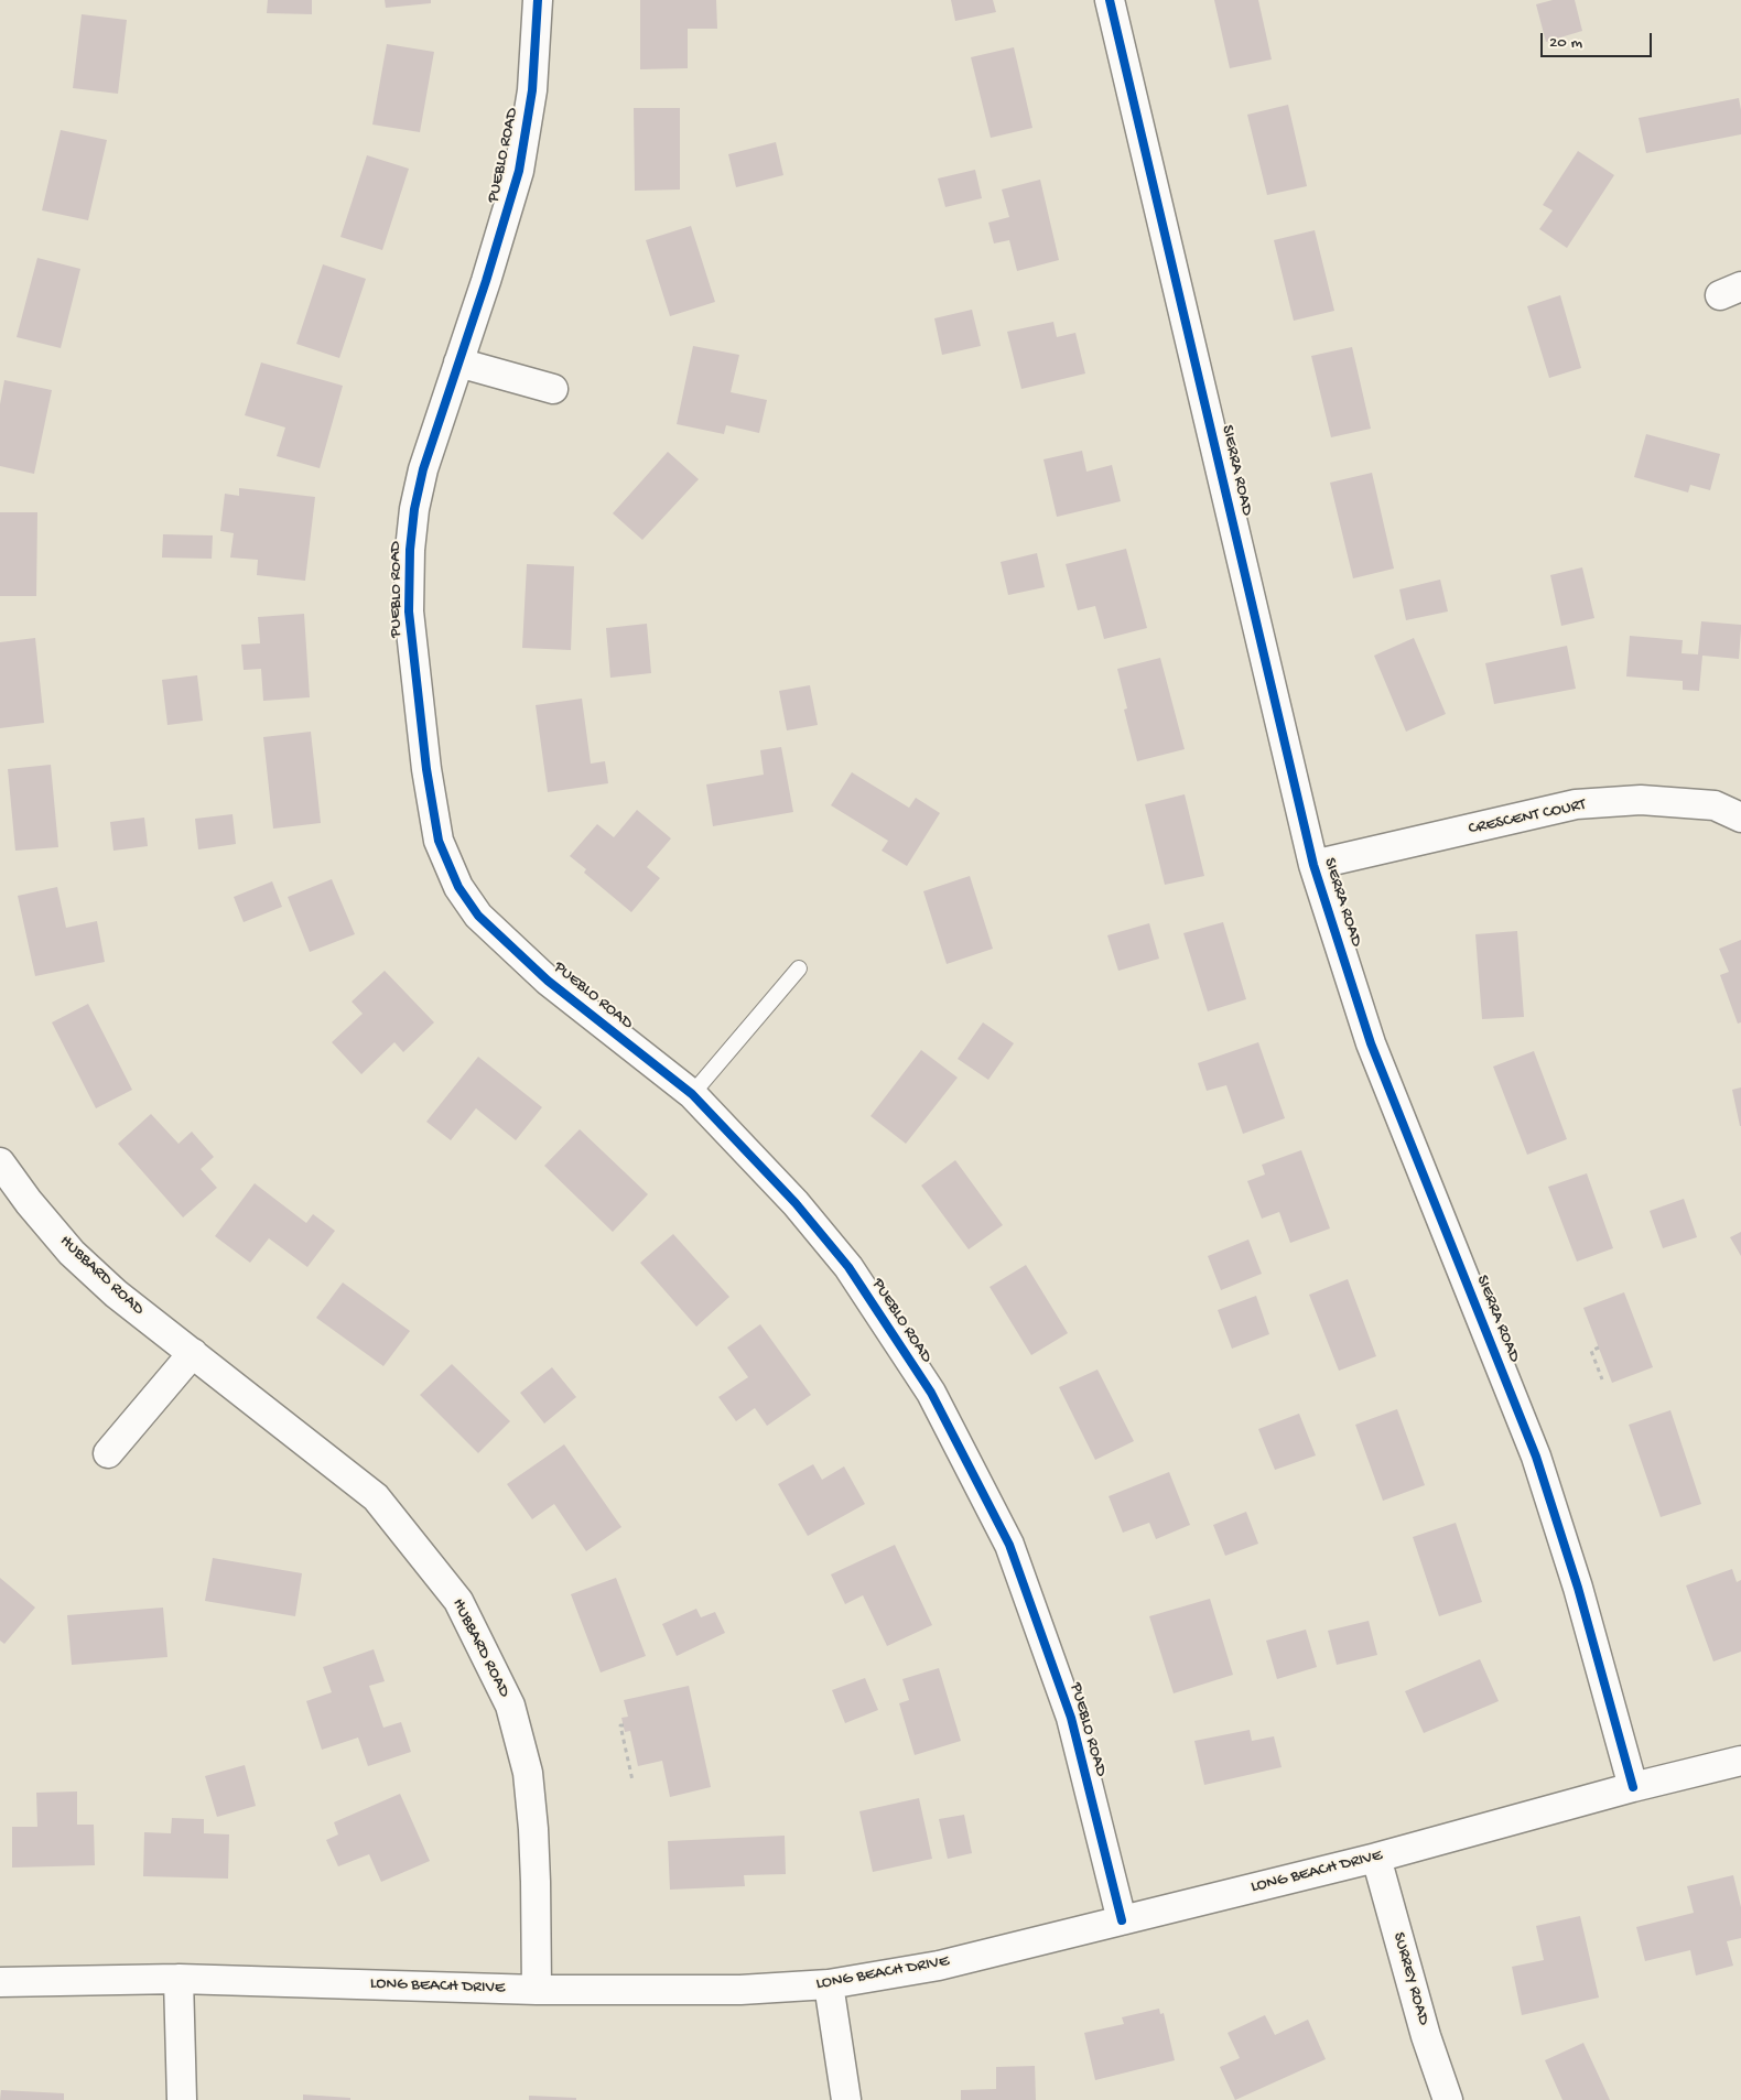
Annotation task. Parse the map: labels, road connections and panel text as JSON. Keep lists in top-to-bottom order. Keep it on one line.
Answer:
{"streets":{"street":["PUEBLO ROAD","SIERRA ROAD","CRESCENT COURT","HUBBARD ROAD","LONG BEACH DRIVE","SURREY ROAD"]},"crossings":[["PUEBLO ROAD","LONG BEACH DRIVE"],["SIERRA ROAD","CRESCENT COURT"],["SIERRA ROAD","LONG BEACH DRIVE"],["HUBBARD ROAD","LONG BEACH DRIVE"],["LONG BEACH DRIVE","SURREY ROAD"]],"scale_bar":"20 m"}
